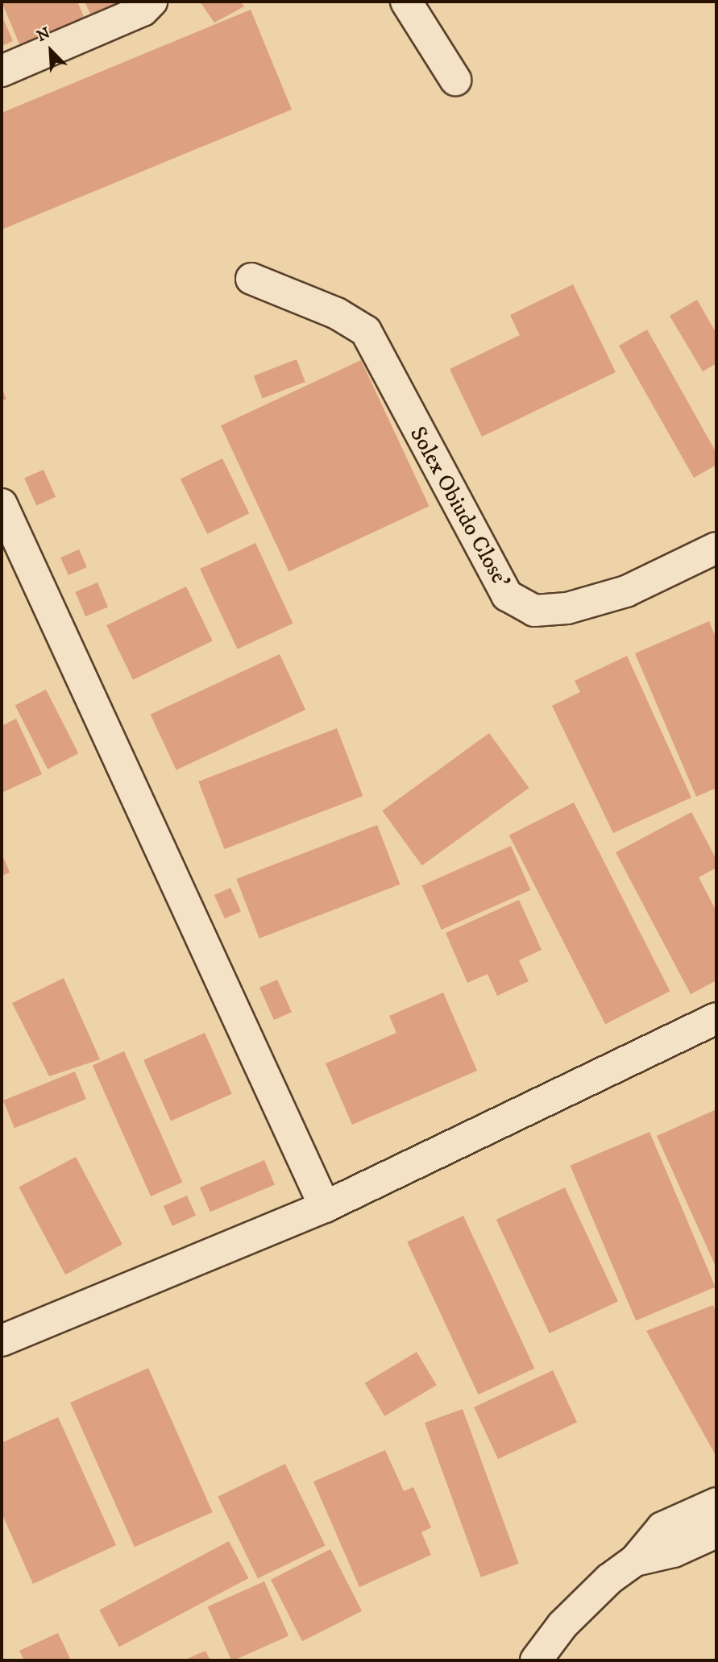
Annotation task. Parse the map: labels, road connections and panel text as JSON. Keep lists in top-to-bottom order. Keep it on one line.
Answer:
{"streets":{"street":["Solex Obiudo Close'"]},"north":"top left"}
